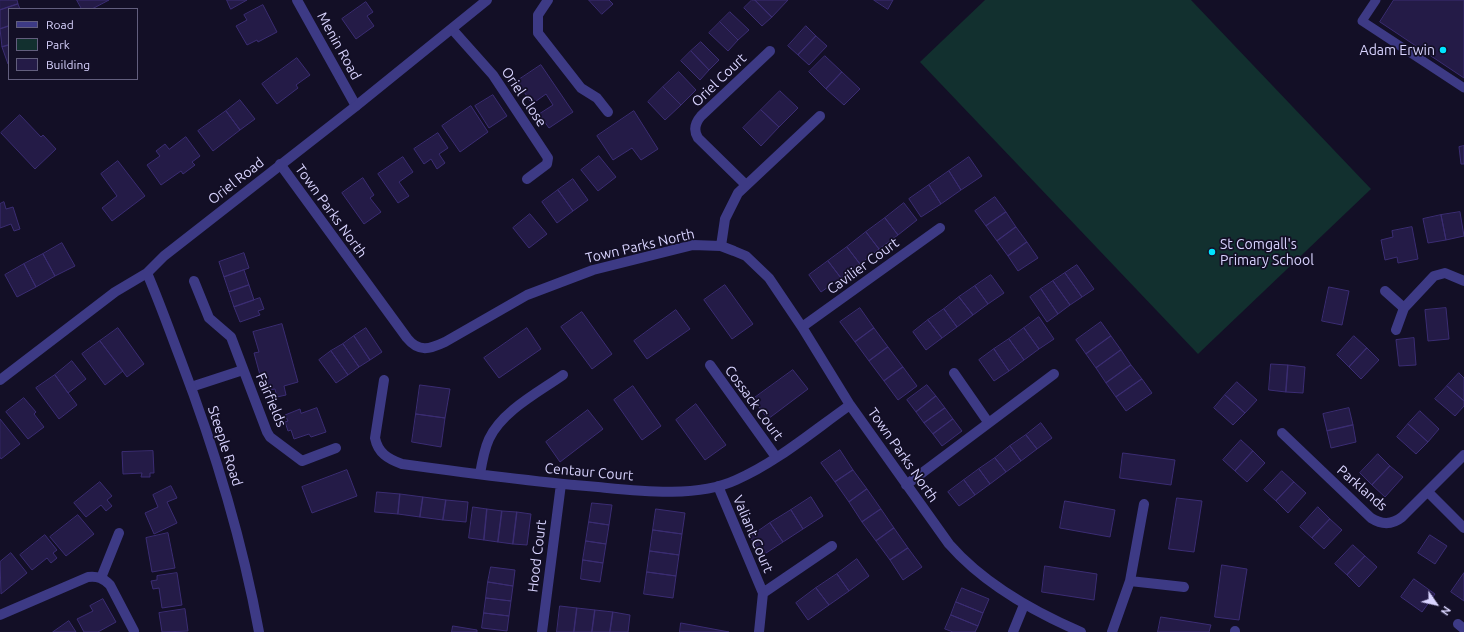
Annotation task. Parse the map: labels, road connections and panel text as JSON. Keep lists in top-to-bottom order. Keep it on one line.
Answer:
{"streets":{"street":["Menin Road","Oriel Court","Oriel Close","Oriel Road","Town Parks North","Cavilier Court","Fairfields","Cossack Court","Steeple Road","Centaur Court","Parklands","Valiant Court","Hood Court"]},"crossings":[["Menin Road","Oriel Road"],["Oriel Close","Oriel Road"],["Oriel Road","Town Parks North"],["Oriel Road","Steeple Road"],["Town Parks North","Cavilier Court"],["Town Parks North","Centaur Court"],["Fairfields","Steeple Road"],["Cossack Court","Centaur Court"],["Centaur Court","Valiant Court"],["Centaur Court","Hood Court"]],"places":["Adam Erwin","St Comgall's Primary School"],"legend":["Road","Park","Building"],"north":"bottom right"}
